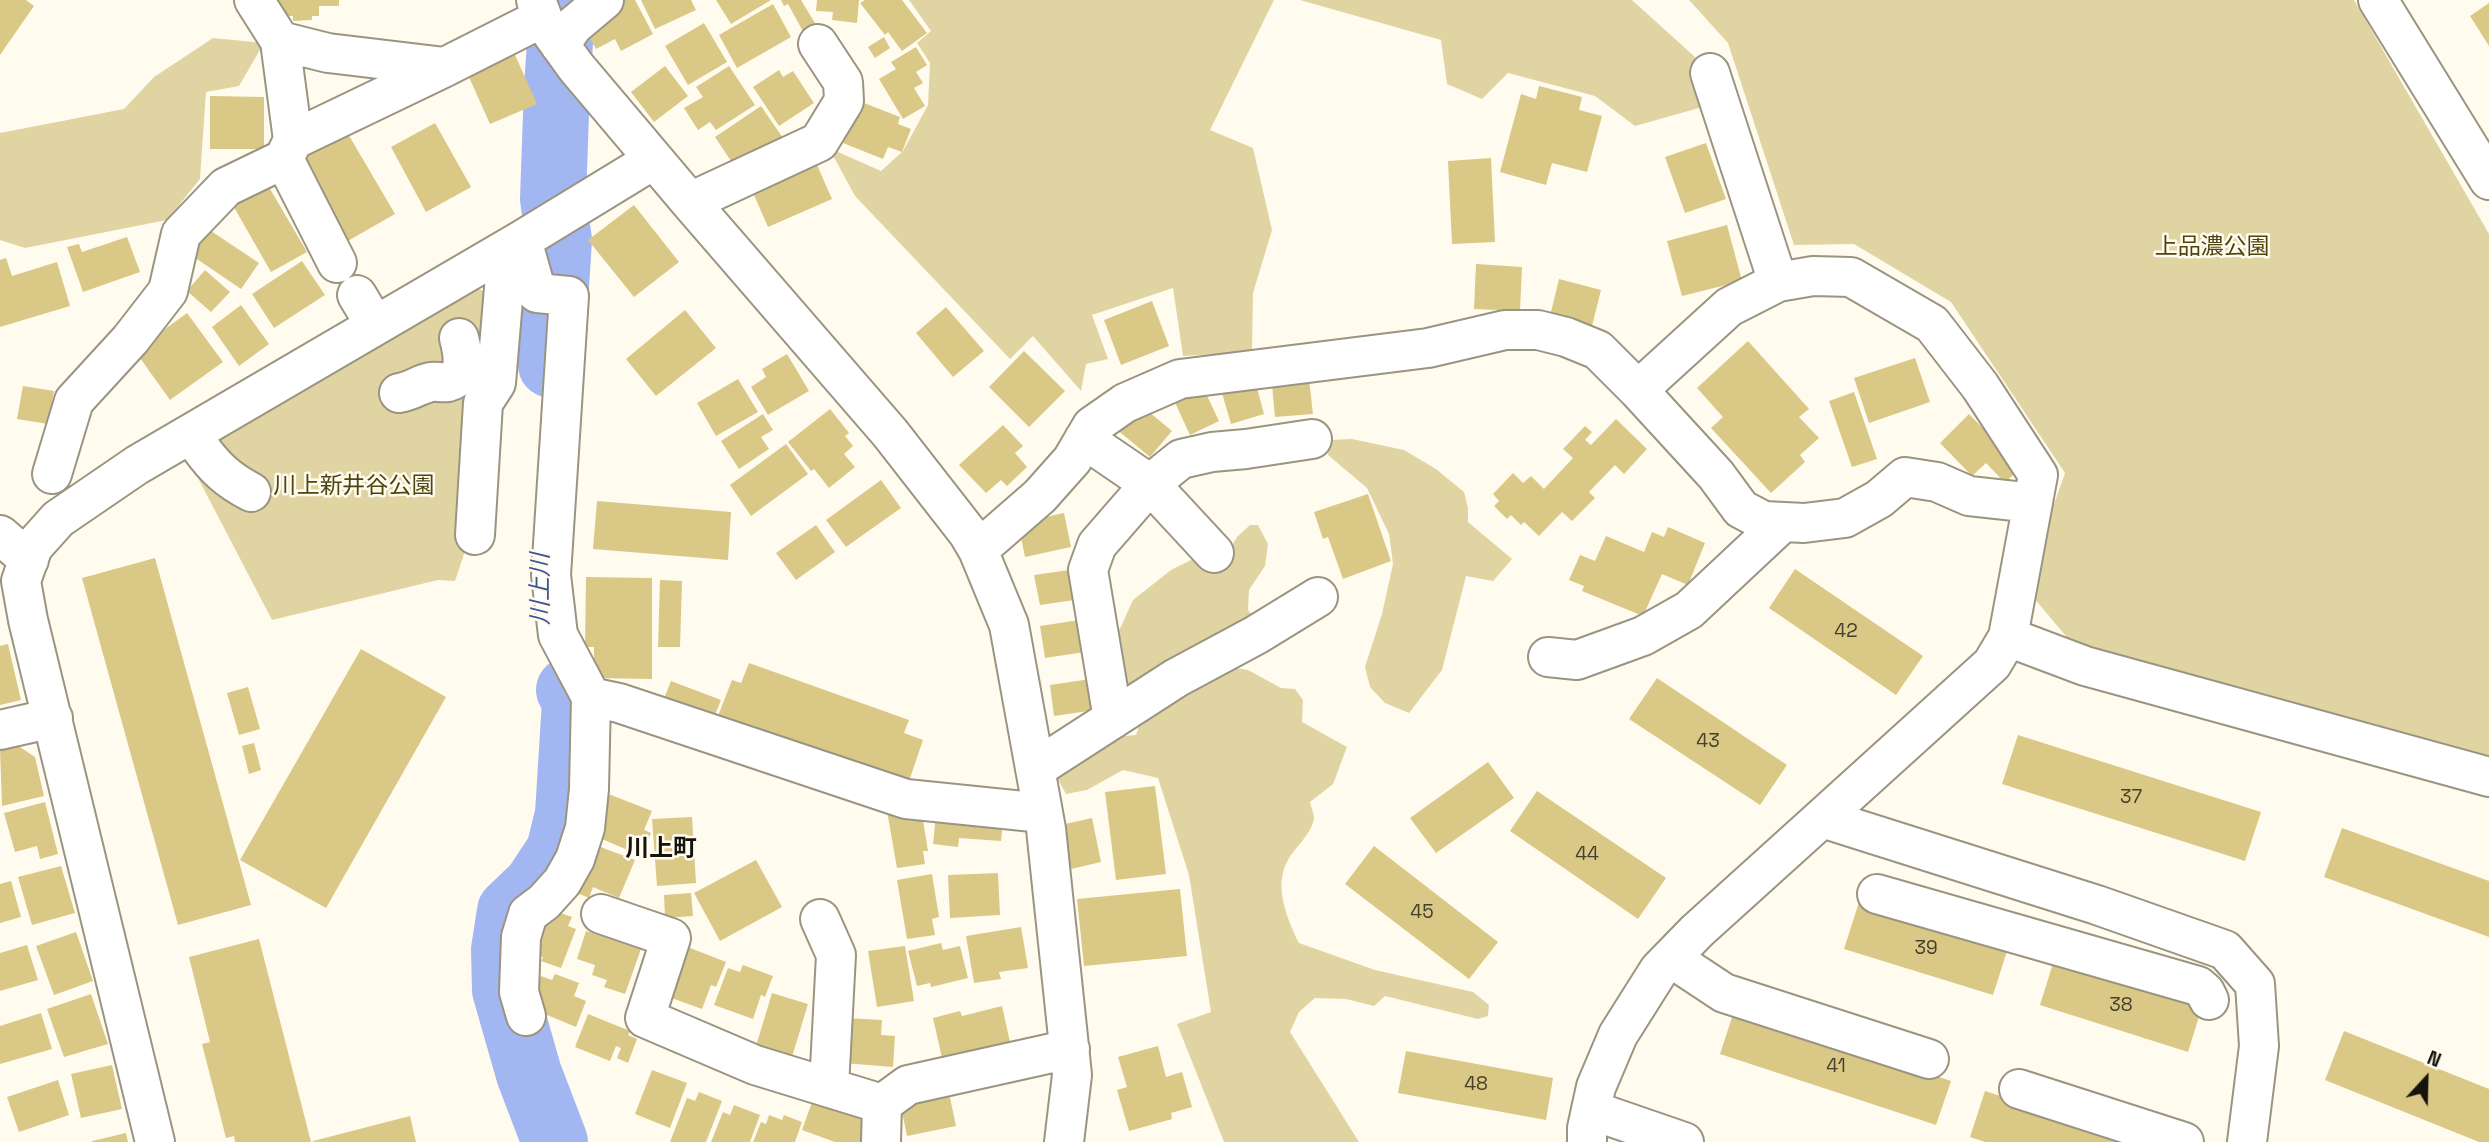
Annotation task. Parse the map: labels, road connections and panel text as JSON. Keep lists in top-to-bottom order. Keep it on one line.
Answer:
{"districts":["川上町"],"water":["川上川"],"parks":["上品濃公園","川上新井谷公園"],"house_numbers":["42","43","37","44","45","39","38","41","48"],"north":"top"}
